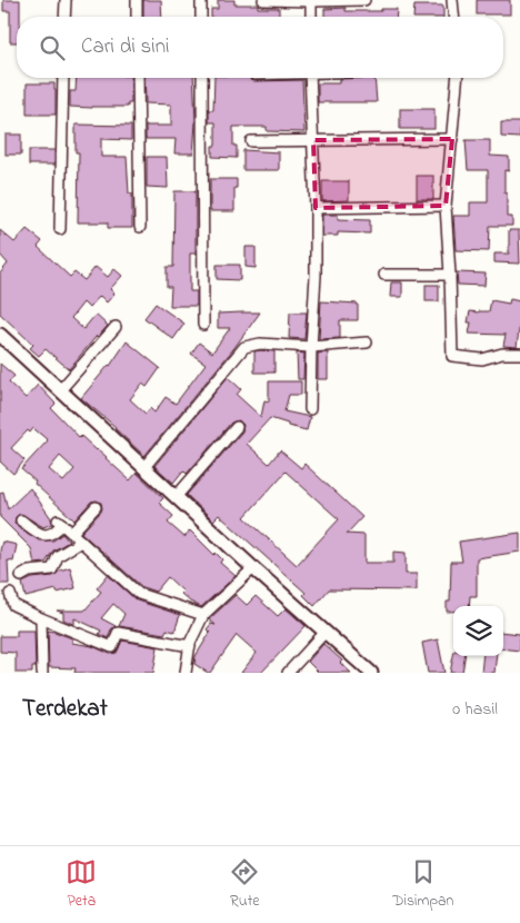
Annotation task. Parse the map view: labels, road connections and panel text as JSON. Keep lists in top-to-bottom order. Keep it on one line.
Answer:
{"page":{"search":"Cari di sini","heading":["Terdekat","0 hasil"],"nav":["Peta","Rute","Disimpan"]}}
